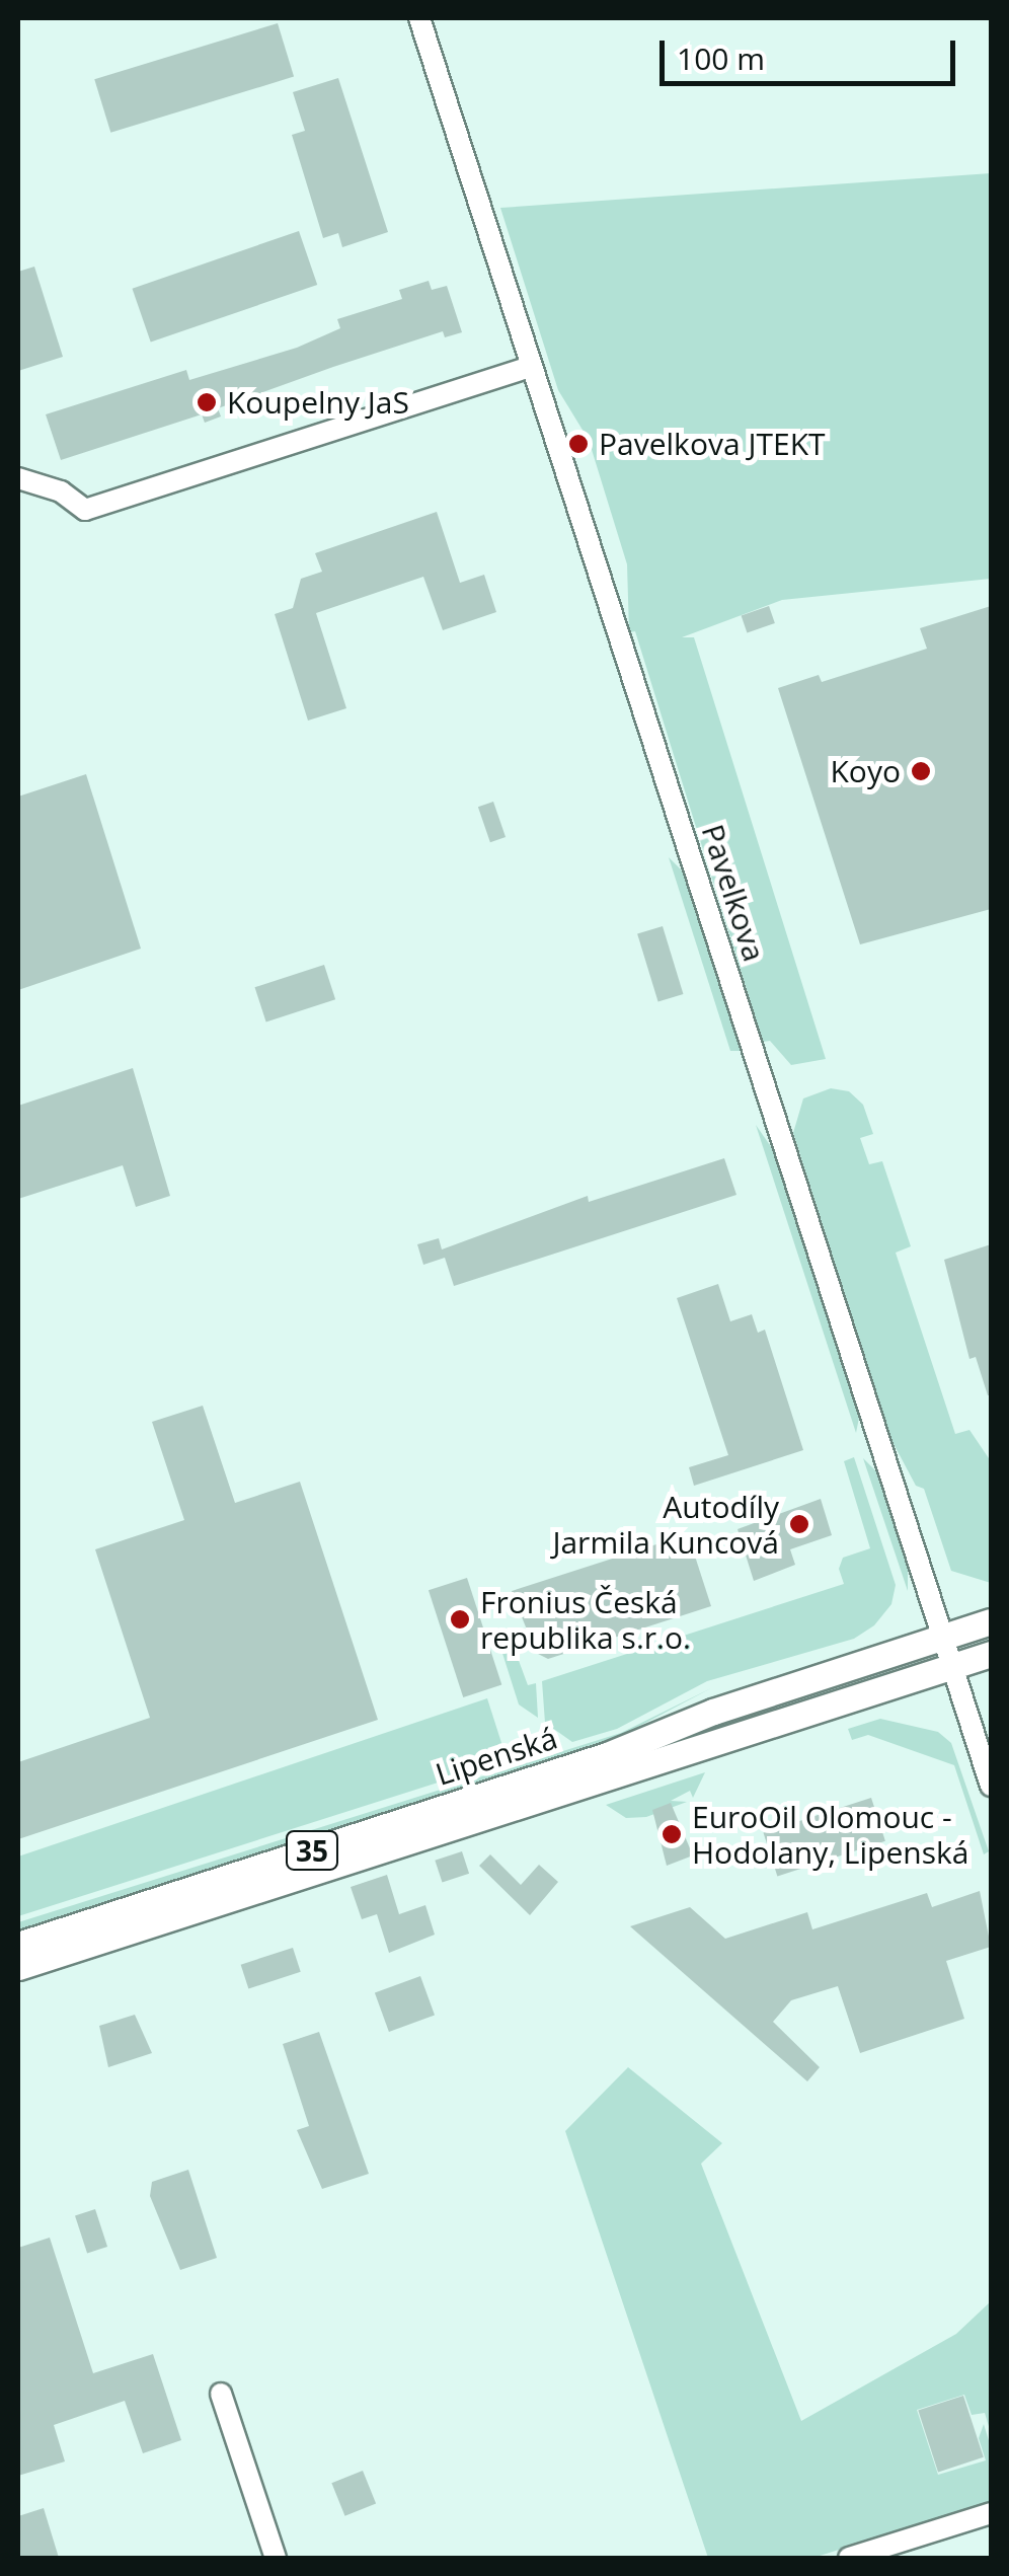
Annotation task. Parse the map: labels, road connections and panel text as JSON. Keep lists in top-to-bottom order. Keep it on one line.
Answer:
{"streets":{"main road":["Lipenská","35"],"street":["Pavelkova"]},"crossings":[["Pavelkova","Lipenská"]],"places":["Koupelny JaS","Pavelkova JTEKT","Koyo","Autodíly Jarmila Kuncová","Fronius Česká republika s.r.o.","EuroOil Olomouc - Hodolany, Lipenská"],"scale_bar":"100 m"}
